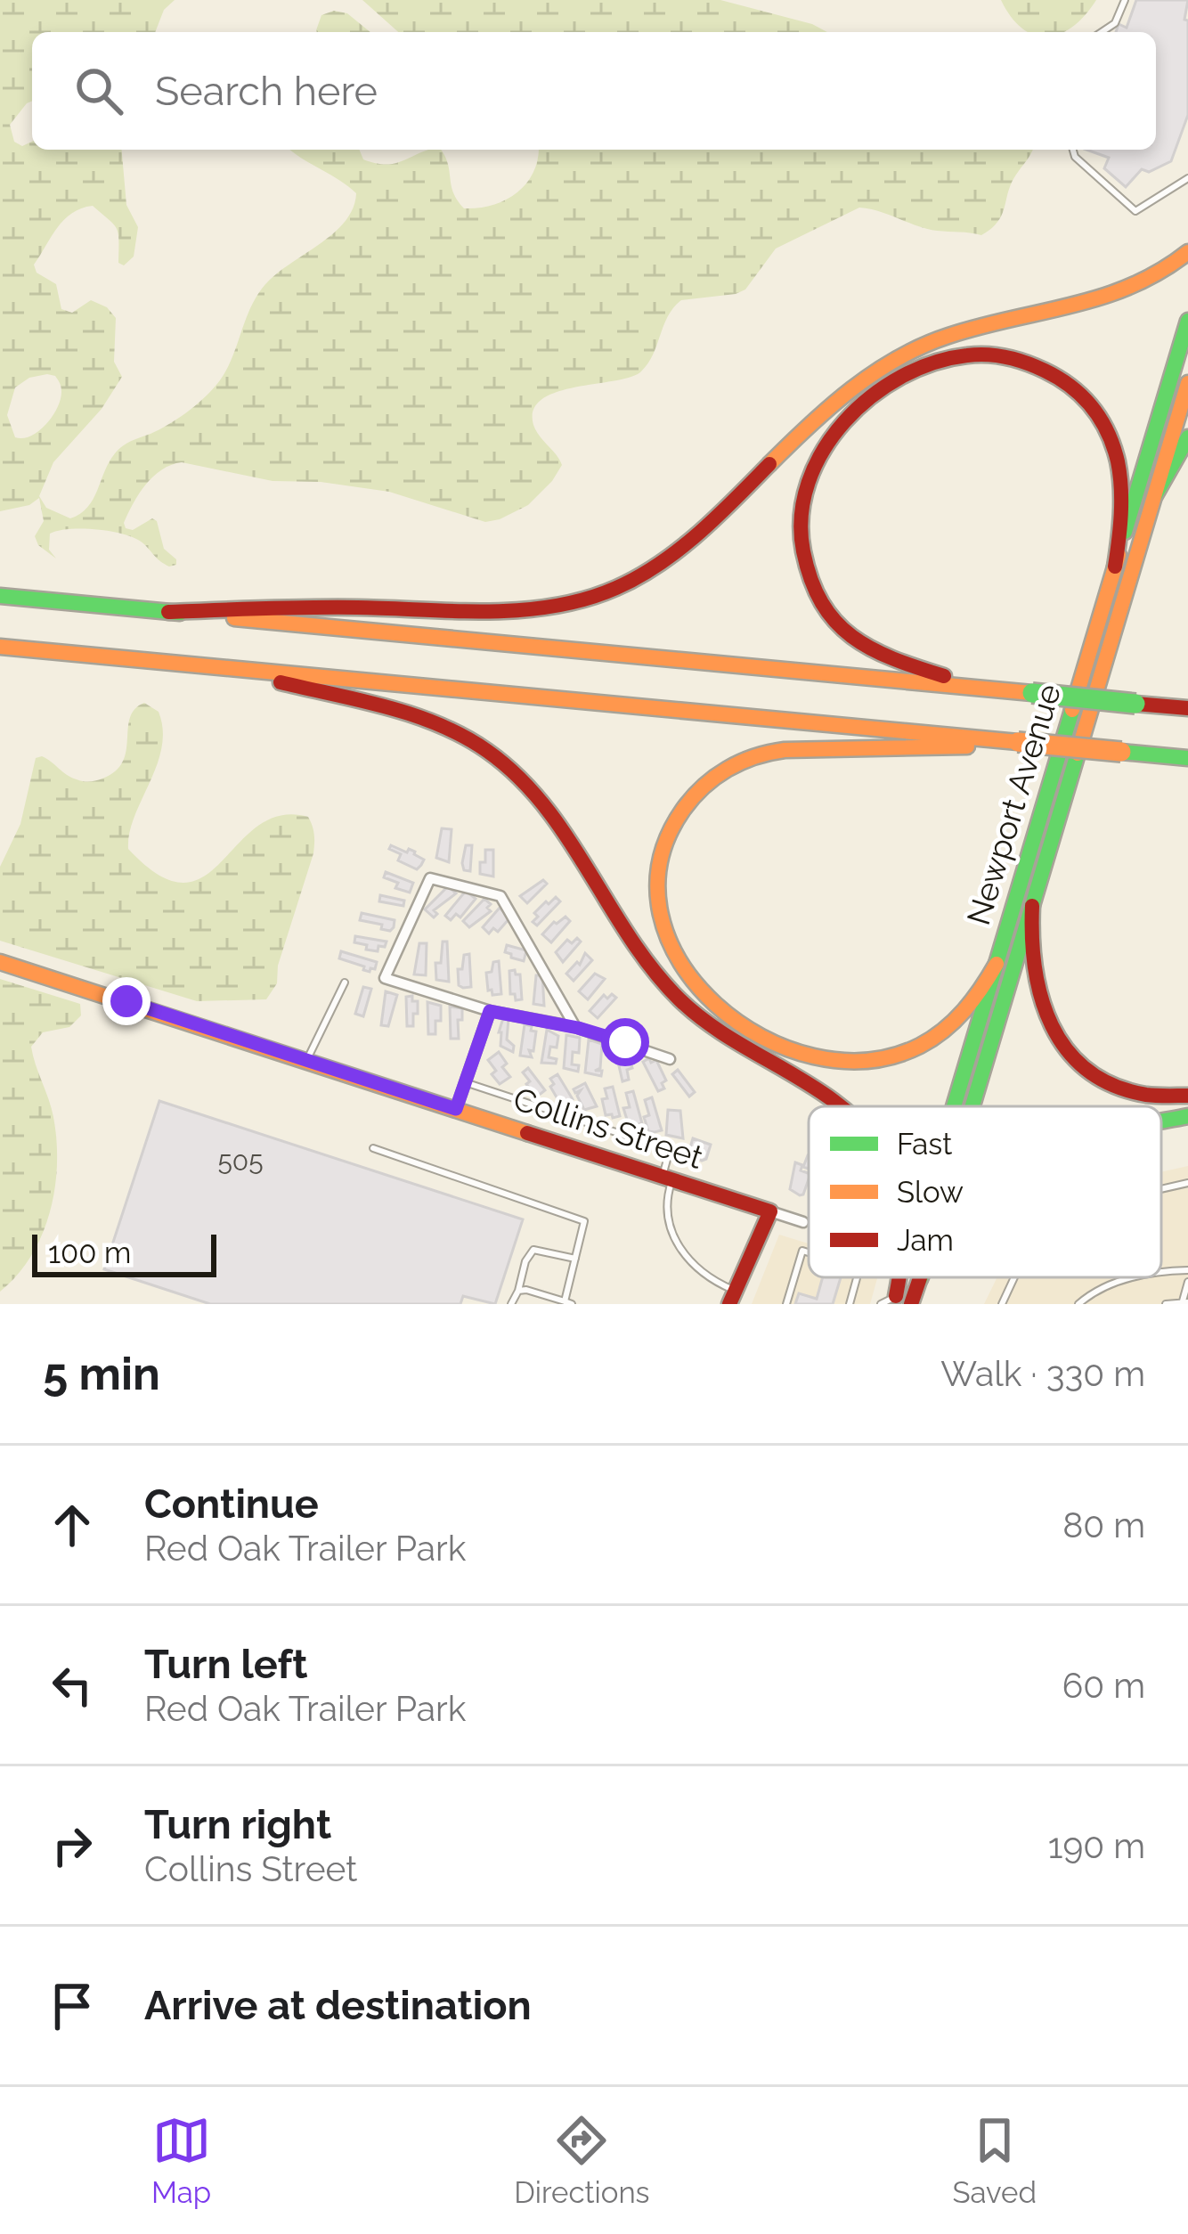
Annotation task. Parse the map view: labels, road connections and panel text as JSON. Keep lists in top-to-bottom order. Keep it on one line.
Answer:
{"streets":{"main road":["Newport Avenue","Collins Street"]},"house_numbers":["505"],"legend":["Fast","Slow","Jam"],"scale_bar":"100 m","page":{"search":"Search here","scale":"100 m","heading":["5 min","Walk · 330 m"],"list":[["Continue","Red Oak Trailer Park","80 m"],["Turn left","Red Oak Trailer Park","60 m"],["Turn right","Collins Street","190 m"],"Arrive at destination"],"nav":["Map","Directions","Saved"]}}
